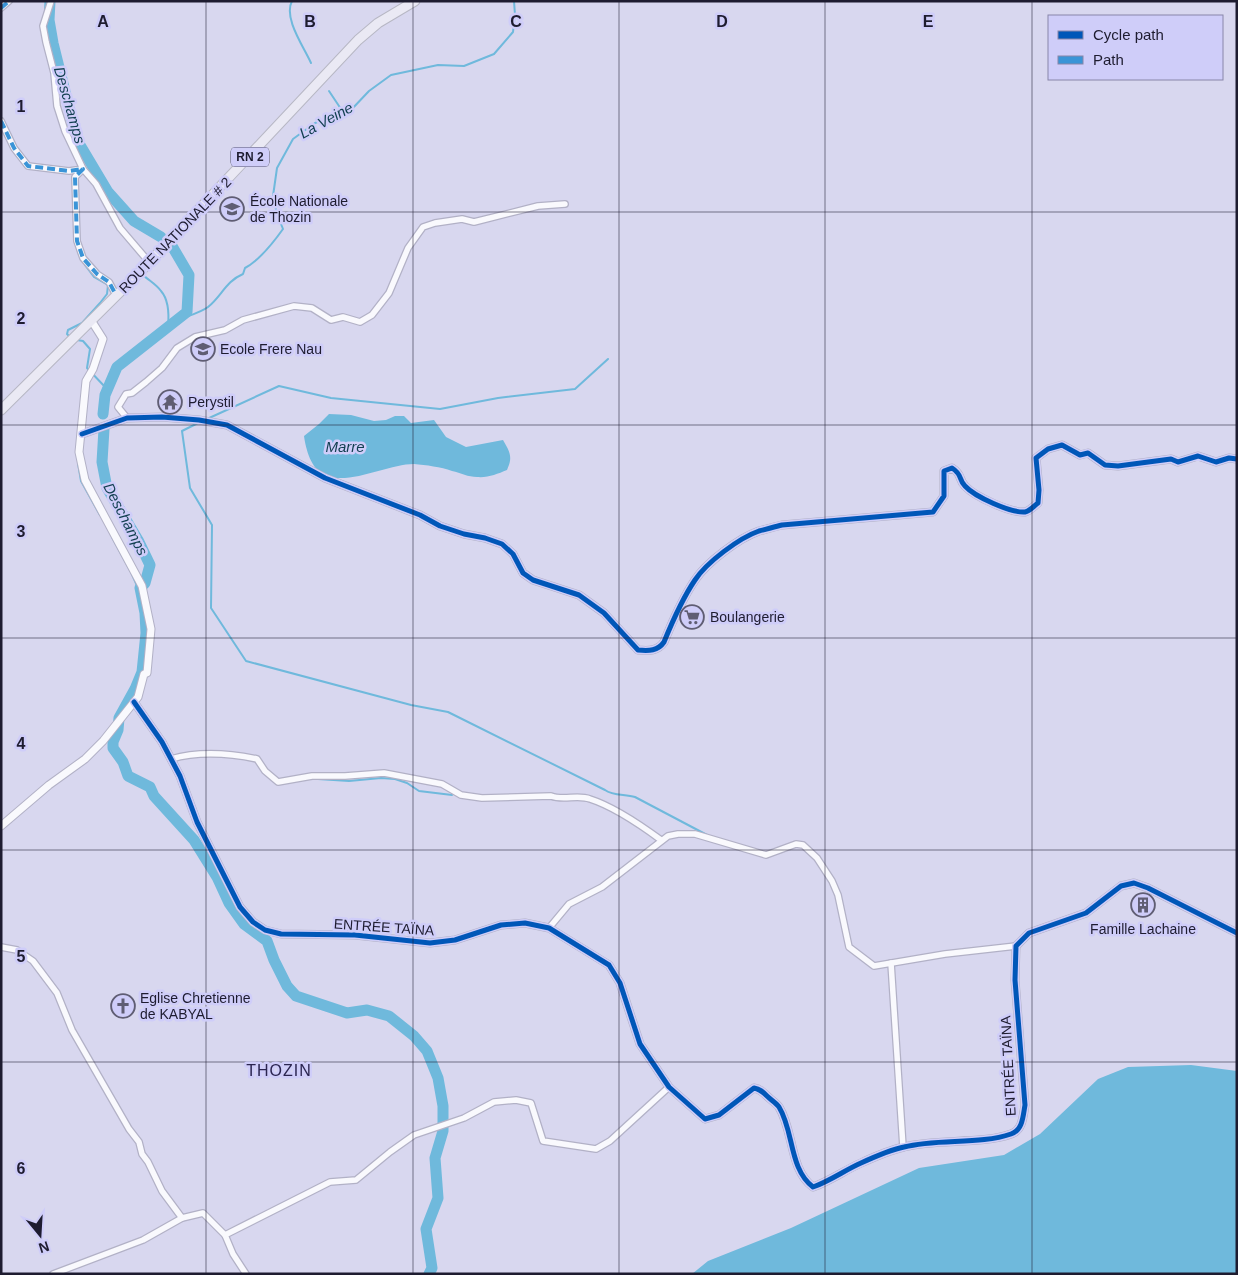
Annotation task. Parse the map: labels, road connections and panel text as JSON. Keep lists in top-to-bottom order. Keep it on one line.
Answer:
{"streets":{"main road":["RN 2","ROUTE NATIONALE # 2"],"street":["ENTRÉE TAÏNA"]},"districts":["THOZIN"],"water":["Deschamps","La Veine","Marre"],"places":{"school or university":["École Nationale de Thozin","Ecole Frere Nau"],"temple":["Perystil"],"supermarket":["Boulangerie"],"building":["Famille Lachaine"],"church":["Eglise Chretienne de KABYAL"]},"legend":["Cycle path","Path"],"north":"bottom","grid":{"columns":["A","B","C","D","E"],"rows":["1","2","3","4","5","6"]}}
